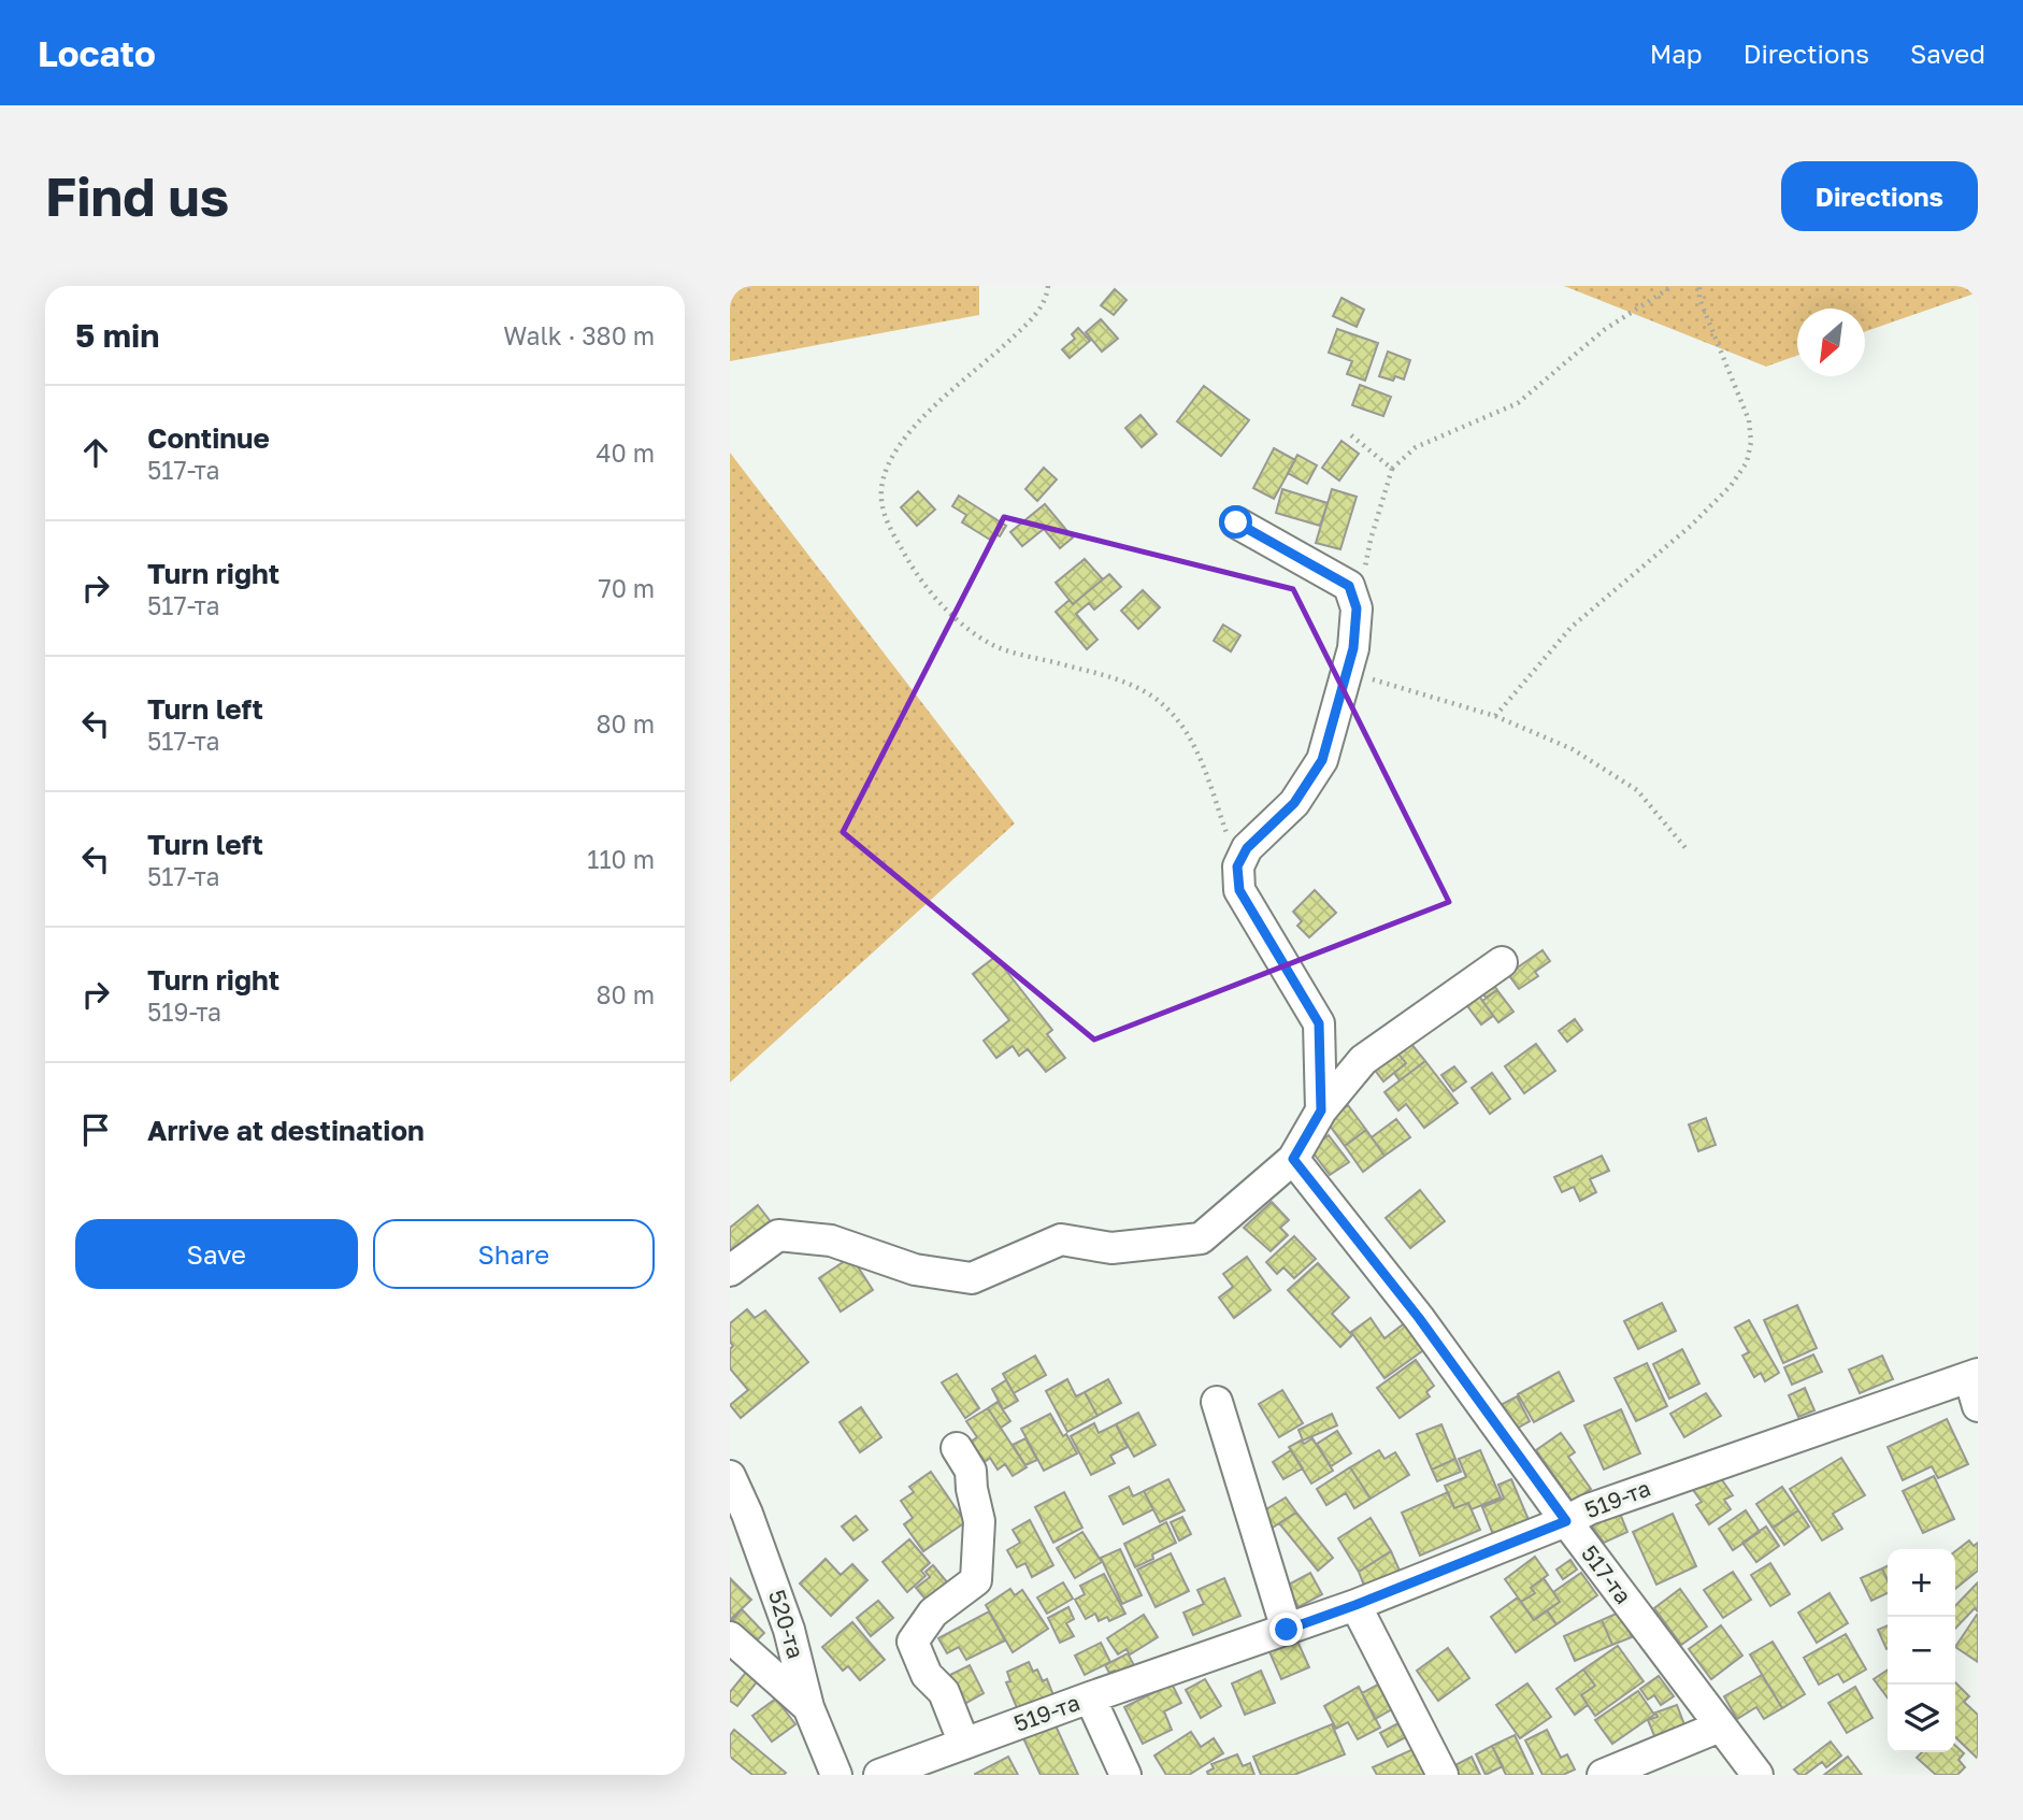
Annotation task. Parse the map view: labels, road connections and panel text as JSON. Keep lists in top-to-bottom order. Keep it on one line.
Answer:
{"streets":{"street":["519-та","517-та","520-та"]},"crossings":[["519-та","517-та"]],"north":"bottom left","page":{"header":"Locato","nav":["Map","Directions","Saved"],"buttons":["Directions",["Save","Share"]],"title":"Find us","heading":["5 min","Walk · 380 m"],"list":[["Continue","517-та","40 m"],["Turn right","517-та","70 m"],["Turn left","517-та","80 m"],["Turn left","517-та","110 m"],["Turn right","519-та","80 m"],"Arrive at destination"],"map_buttons":["+","−"]}}
